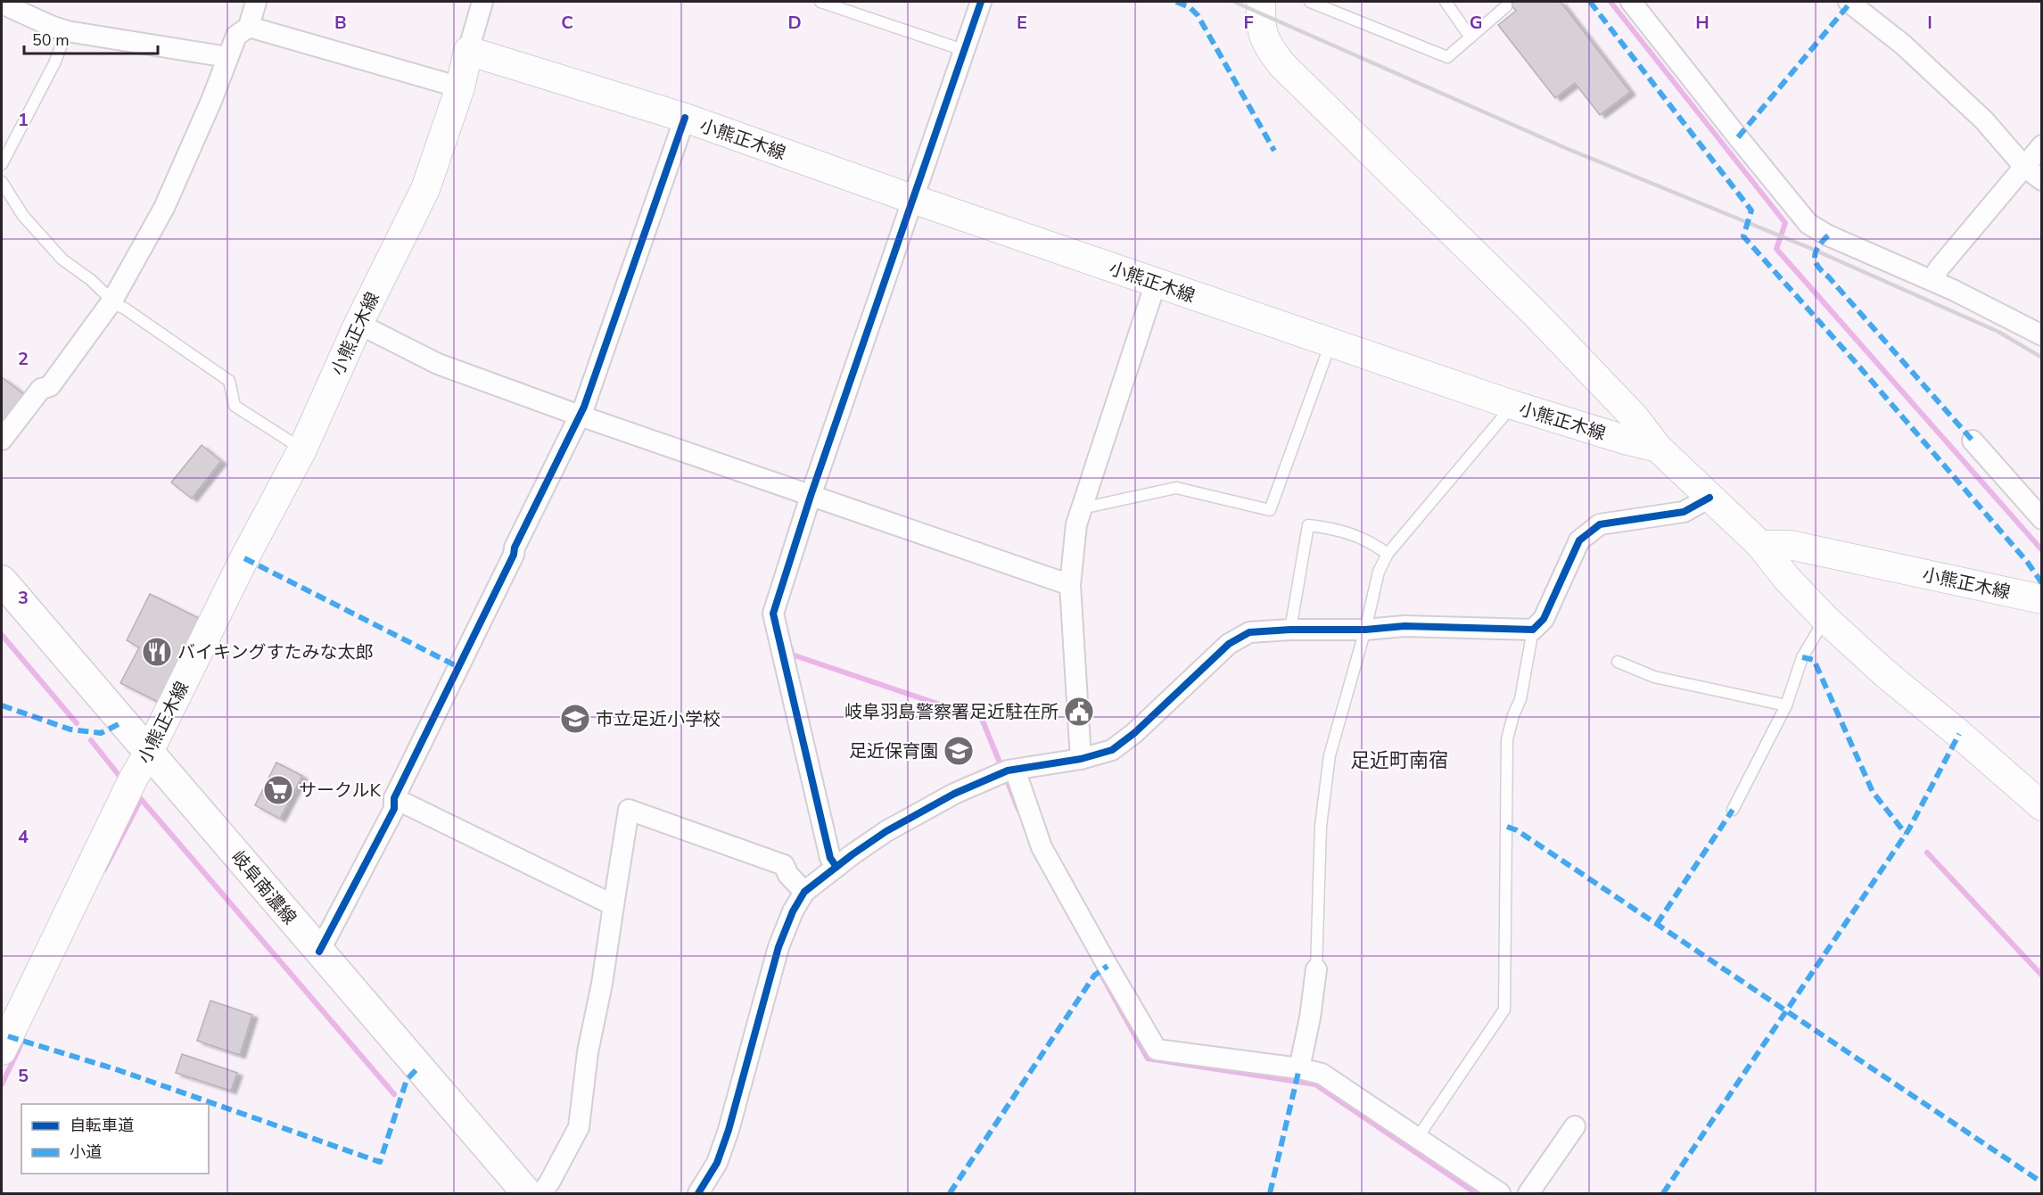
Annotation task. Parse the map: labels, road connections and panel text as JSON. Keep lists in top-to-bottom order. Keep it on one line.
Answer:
{"streets":{"main road":["小熊正木線","岐阜南濃線"]},"crossings":[["小熊正木線","岐阜南濃線"]],"districts":["足近町南宿"],"places":{"restaurant":["バイキングすたみな太郎"],"public building":["岐阜羽島警察署足近駐在所"],"school or university":["市立足近小学校","足近保育園"],"supermarket":["サークルK"]},"legend":["自転車道","小道"],"scale_bar":"50 m","grid":{"columns":["B","C","D","E","F","G","H","I"],"rows":["1","2","3","4","5"]}}
